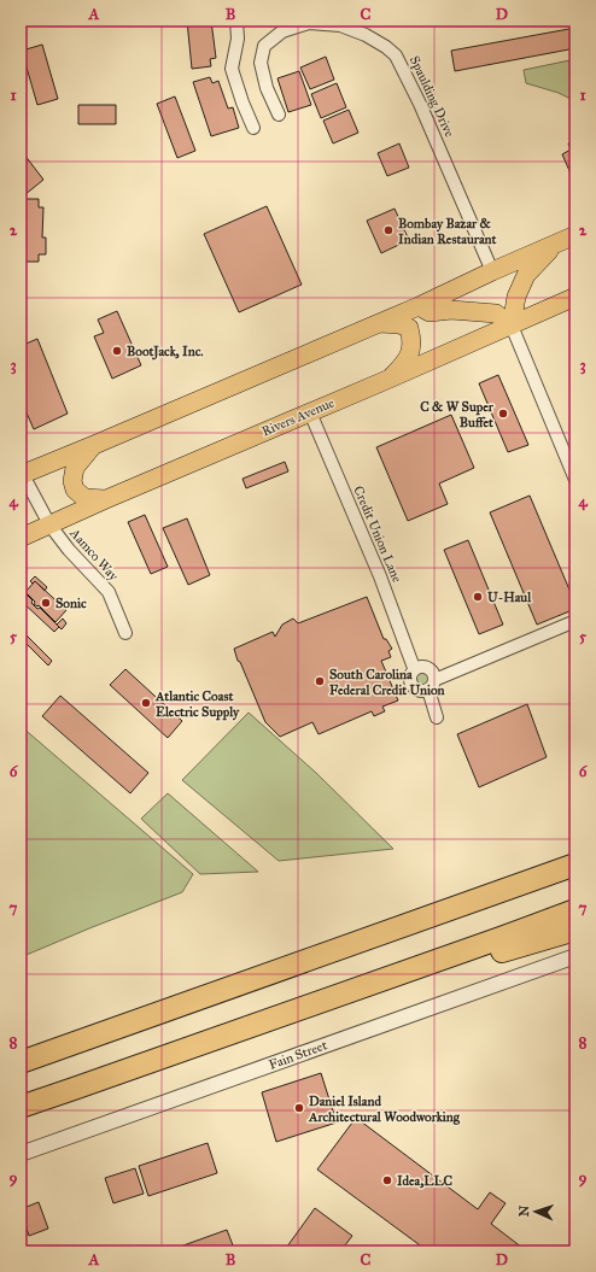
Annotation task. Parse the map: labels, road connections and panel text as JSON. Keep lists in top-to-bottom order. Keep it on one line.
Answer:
{"streets":{"main road":["Rivers Avenue"],"street":["Spaulding Drive","Credit Union Lane","Aamco Way","Fain Street"]},"crossings":[["Rivers Avenue","Credit Union Lane"],["Rivers Avenue","Aamco Way"]],"places":["Bombay Bazar & Indian Restaurant","BootJack, Inc.","C & W Super Buffet","U-Haul","Sonic","South Carolina Federal Credit Union","Atlantic Coast Electric Supply","Daniel Island Architectural Woodworking","Idea,LLC"],"north":"left","grid":{"columns":["A","B","C","D"],"rows":["1","2","3","4","5","6","7","8","9"]}}
